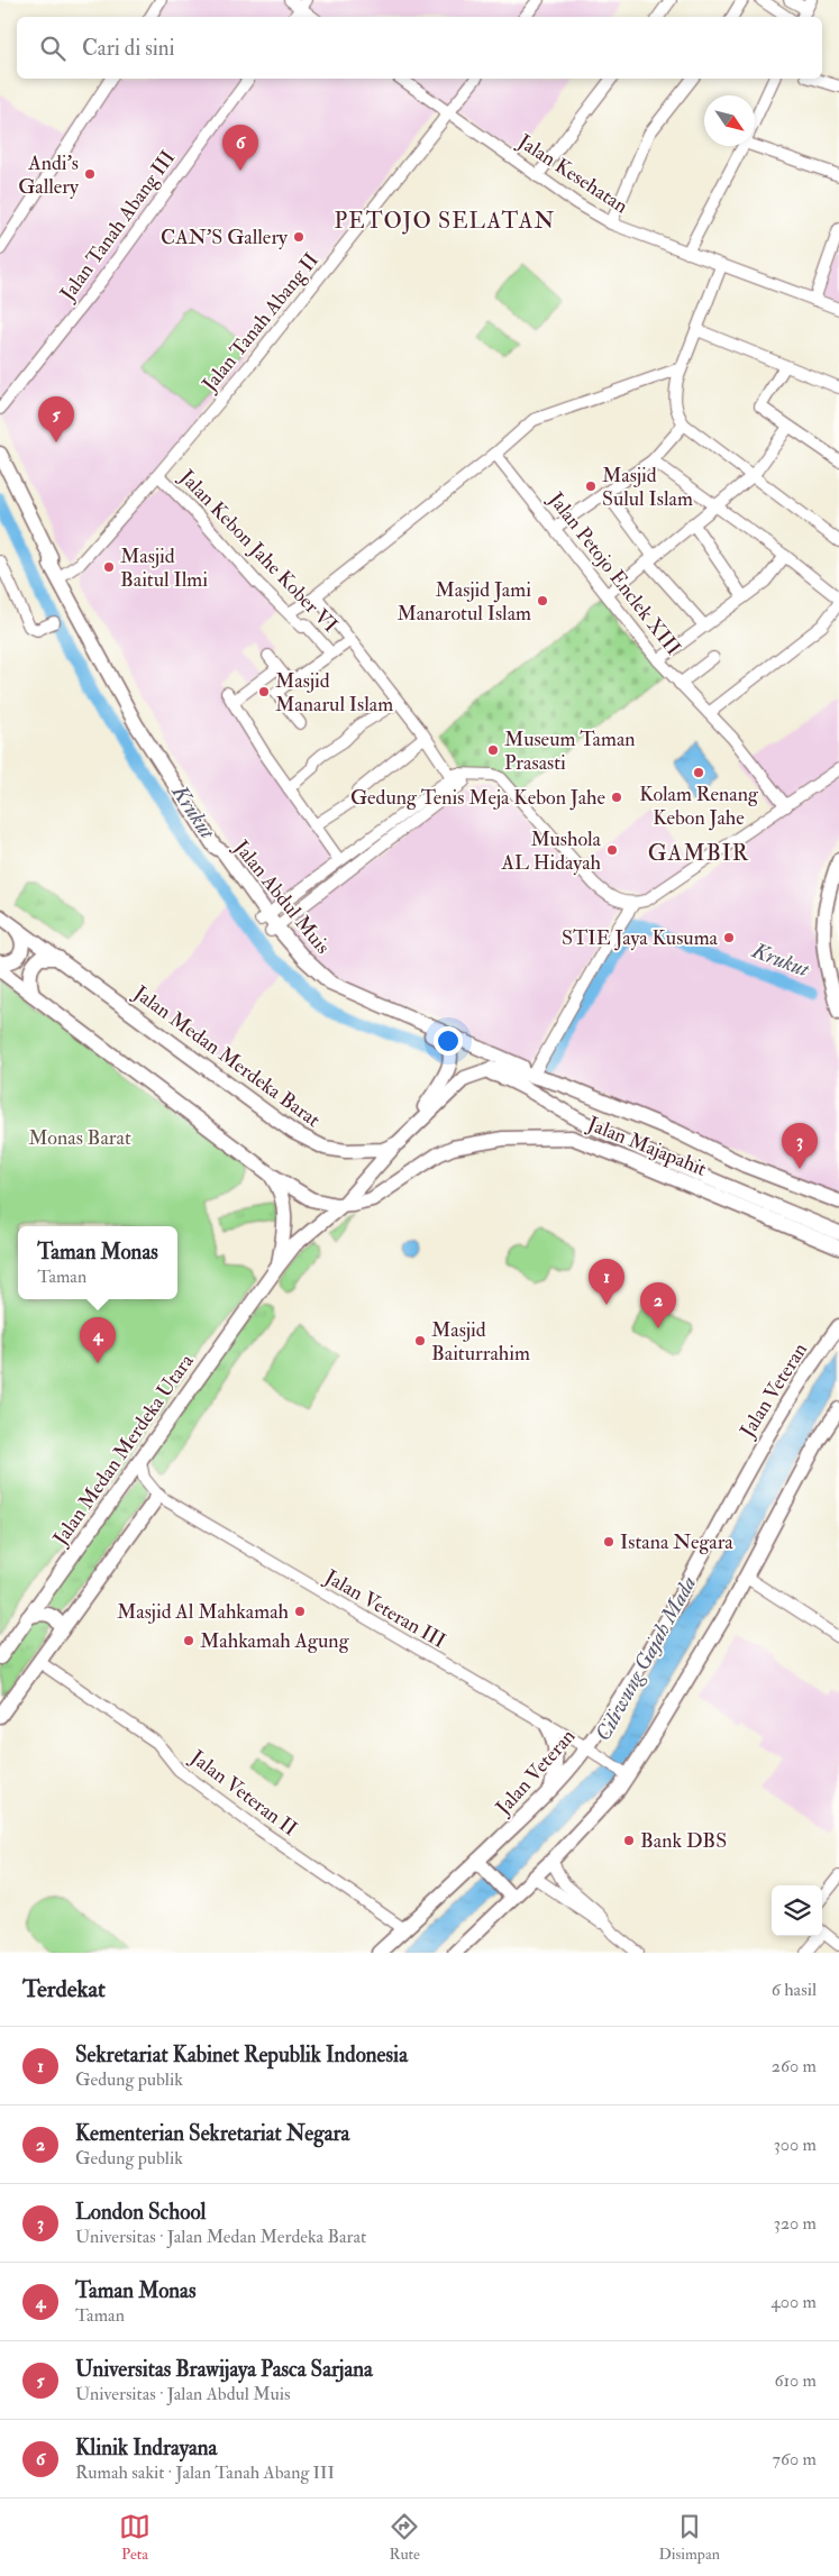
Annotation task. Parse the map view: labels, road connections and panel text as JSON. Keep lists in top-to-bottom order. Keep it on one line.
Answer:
{"streets":{"main road":["Jalan Abdul Muis","Jalan Medan Merdeka Barat","Jalan Majapahit","Jalan Veteran","Jalan Medan Merdeka Utara"],"street":["Jalan Kesehatan","Jalan Tanah Abang III","Jalan Tanah Abang II","Jalan Kebon Jahe Kober VI","Jalan Petojo Enclek XIII","Jalan Veteran III","Jalan Veteran II"]},"crossings":[["Jalan Kesehatan","Jalan Tanah Abang II"],["Jalan Tanah Abang II","Jalan Kebon Jahe Kober VI"],["Jalan Tanah Abang II","Jalan Abdul Muis"],["Jalan Veteran","Jalan Veteran III"],["Jalan Veteran","Jalan Veteran II"],["Jalan Medan Merdeka Utara","Jalan Veteran III"]],"districts":["PETOJO SELATAN","GAMBIR"],"water":["Krukut","Ciliwung Gajah Mada"],"parks":["Monas Barat"],"places":["Andi's Gallery","CAN'S Gallery","Masjid Sulul Islam","Masjid Baitul Ilmi","Masjid Jami Manarotul Islam","Masjid Manarul Islam","Museum Taman Prasasti","Kolam Renang Kebon Jahe","Gedung Tenis Meja Kebon Jahe","Mushola AL Hidayah","STIE Jaya Kusuma","Masjid Baiturrahim","Istana Negara","Masjid Al Mahkamah","Mahkamah Agung","Bank DBS"],"north":"bottom right","page":{"search":"Cari di sini","pins":["6","5","3","1","2","4"],"popup":["Taman Monas","Taman"],"heading":["Terdekat","6 hasil"],"list":[{"mark":"1","name":"Sekretariat Kabinet Republik Indonesia","note":"Gedung publik","value":"260 m"},{"mark":"2","name":"Kementerian Sekretariat Negara","note":"Gedung publik","value":"300 m"},{"mark":"3","name":"London School","note":"Universitas · Jalan Medan Merdeka Barat","value":"320 m"},{"mark":"4","name":"Taman Monas","note":"Taman","value":"400 m"},{"mark":"5","name":"Universitas Brawijaya Pasca Sarjana","note":"Universitas · Jalan Abdul Muis","value":"610 m"},{"mark":"6","name":"Klinik Indrayana","note":"Rumah sakit · Jalan Tanah Abang III","value":"760 m"}],"nav":["Peta","Rute","Disimpan"]}}
